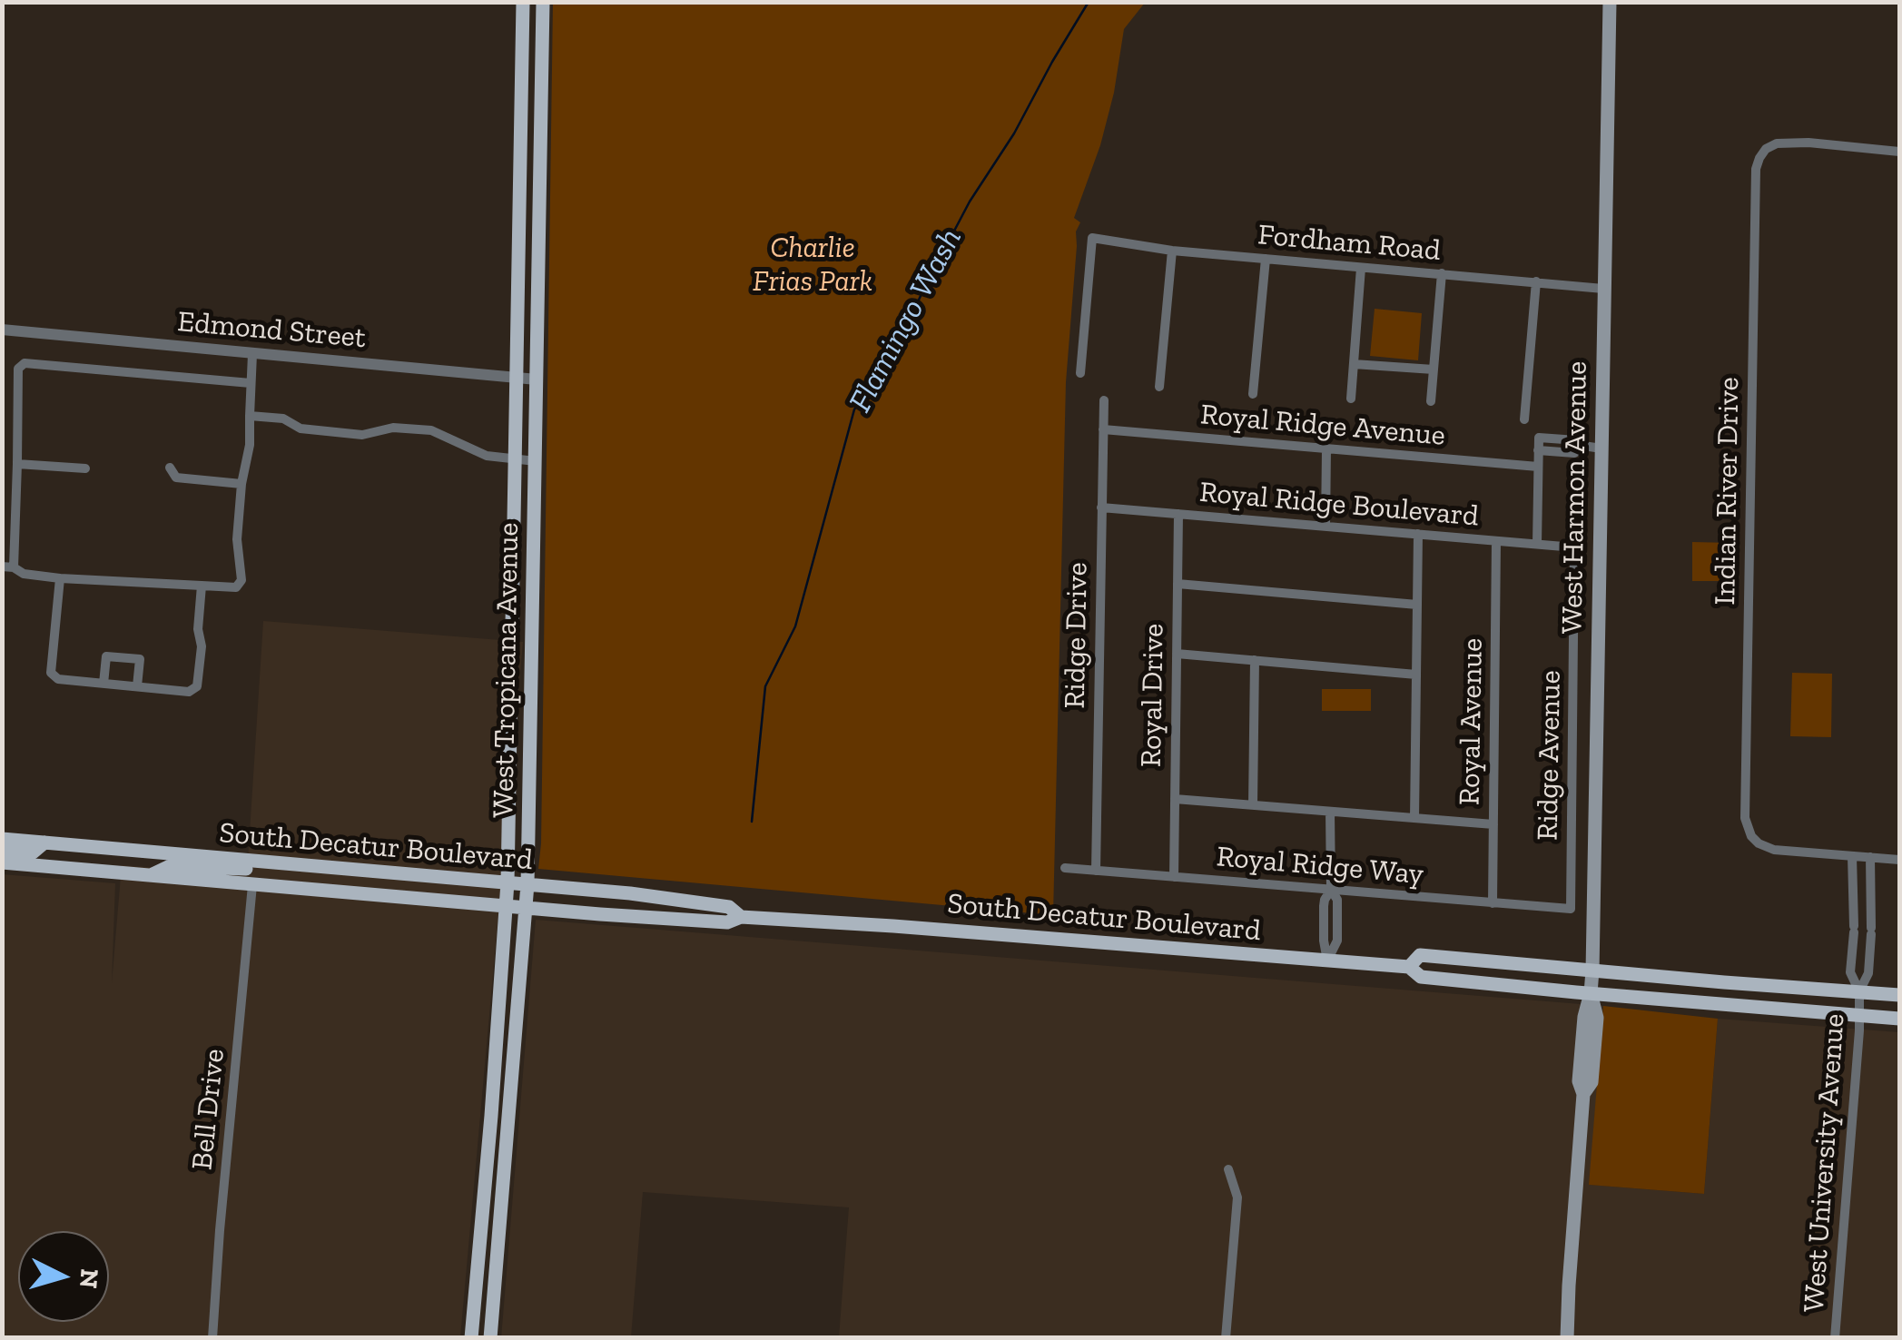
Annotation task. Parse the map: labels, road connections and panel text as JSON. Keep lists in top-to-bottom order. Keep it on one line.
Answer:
{"streets":{"main road":["West Harmon Avenue","West Tropicana Avenue","South Decatur Boulevard"],"street":["Fordham Road","Edmond Street","Royal Ridge Avenue","Indian River Drive","Royal Ridge Boulevard","Ridge Drive","Royal Drive","Royal Avenue","Ridge Avenue","Royal Ridge Way","Bell Drive","West University Avenue"]},"crossings":[["Fordham Road","West Harmon Avenue"],["Edmond Street","West Tropicana Avenue"],["Royal Ridge Avenue","Ridge Drive"],["West Harmon Avenue","South Decatur Boulevard"],["Royal Ridge Boulevard","Ridge Drive"],["Royal Ridge Boulevard","Royal Drive"],["Royal Ridge Boulevard","Royal Avenue"],["Royal Ridge Boulevard","Ridge Avenue"],["Ridge Drive","Royal Ridge Way"],["West Tropicana Avenue","South Decatur Boulevard"],["Royal Drive","Royal Ridge Way"],["Royal Avenue","Royal Ridge Way"],["Ridge Avenue","Royal Ridge Way"],["South Decatur Boulevard","Bell Drive"],["South Decatur Boulevard","West University Avenue"]],"water":["Flamingo Wash"],"parks":["Charlie Frias Park"],"north":"right"}
